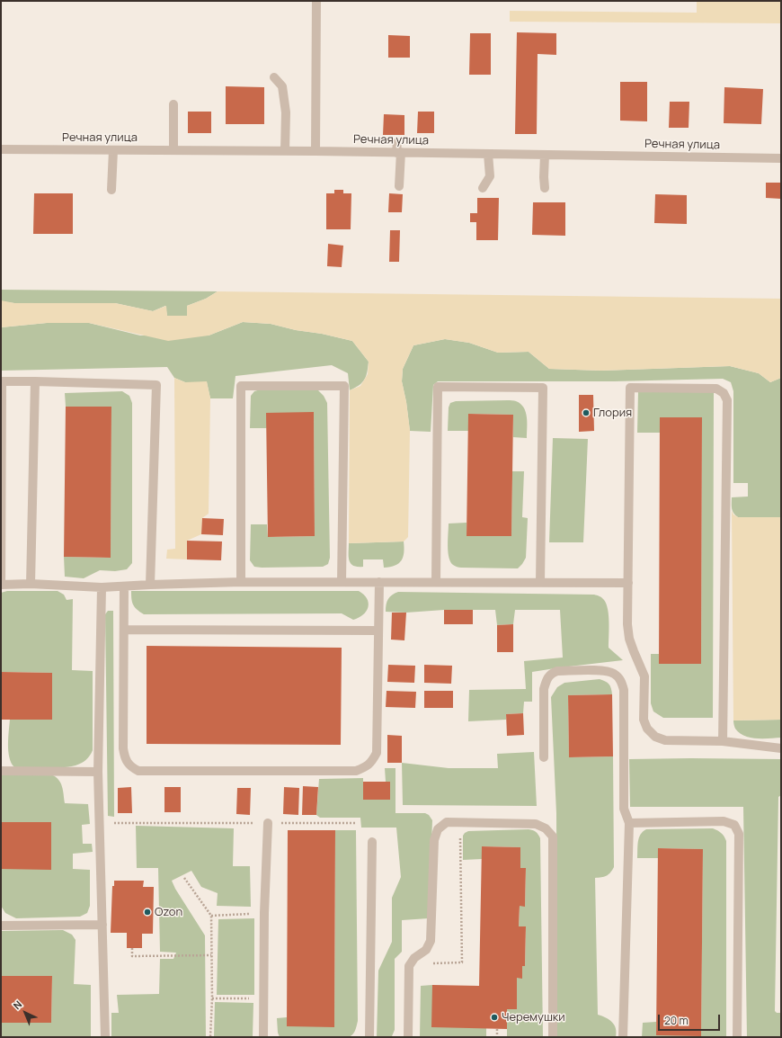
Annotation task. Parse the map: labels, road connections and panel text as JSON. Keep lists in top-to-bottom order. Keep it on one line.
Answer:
{"streets":{"street":["Речная улица"]},"places":["Глория","Ozon","Черемушки"],"scale_bar":"20 m","north":"top left"}
